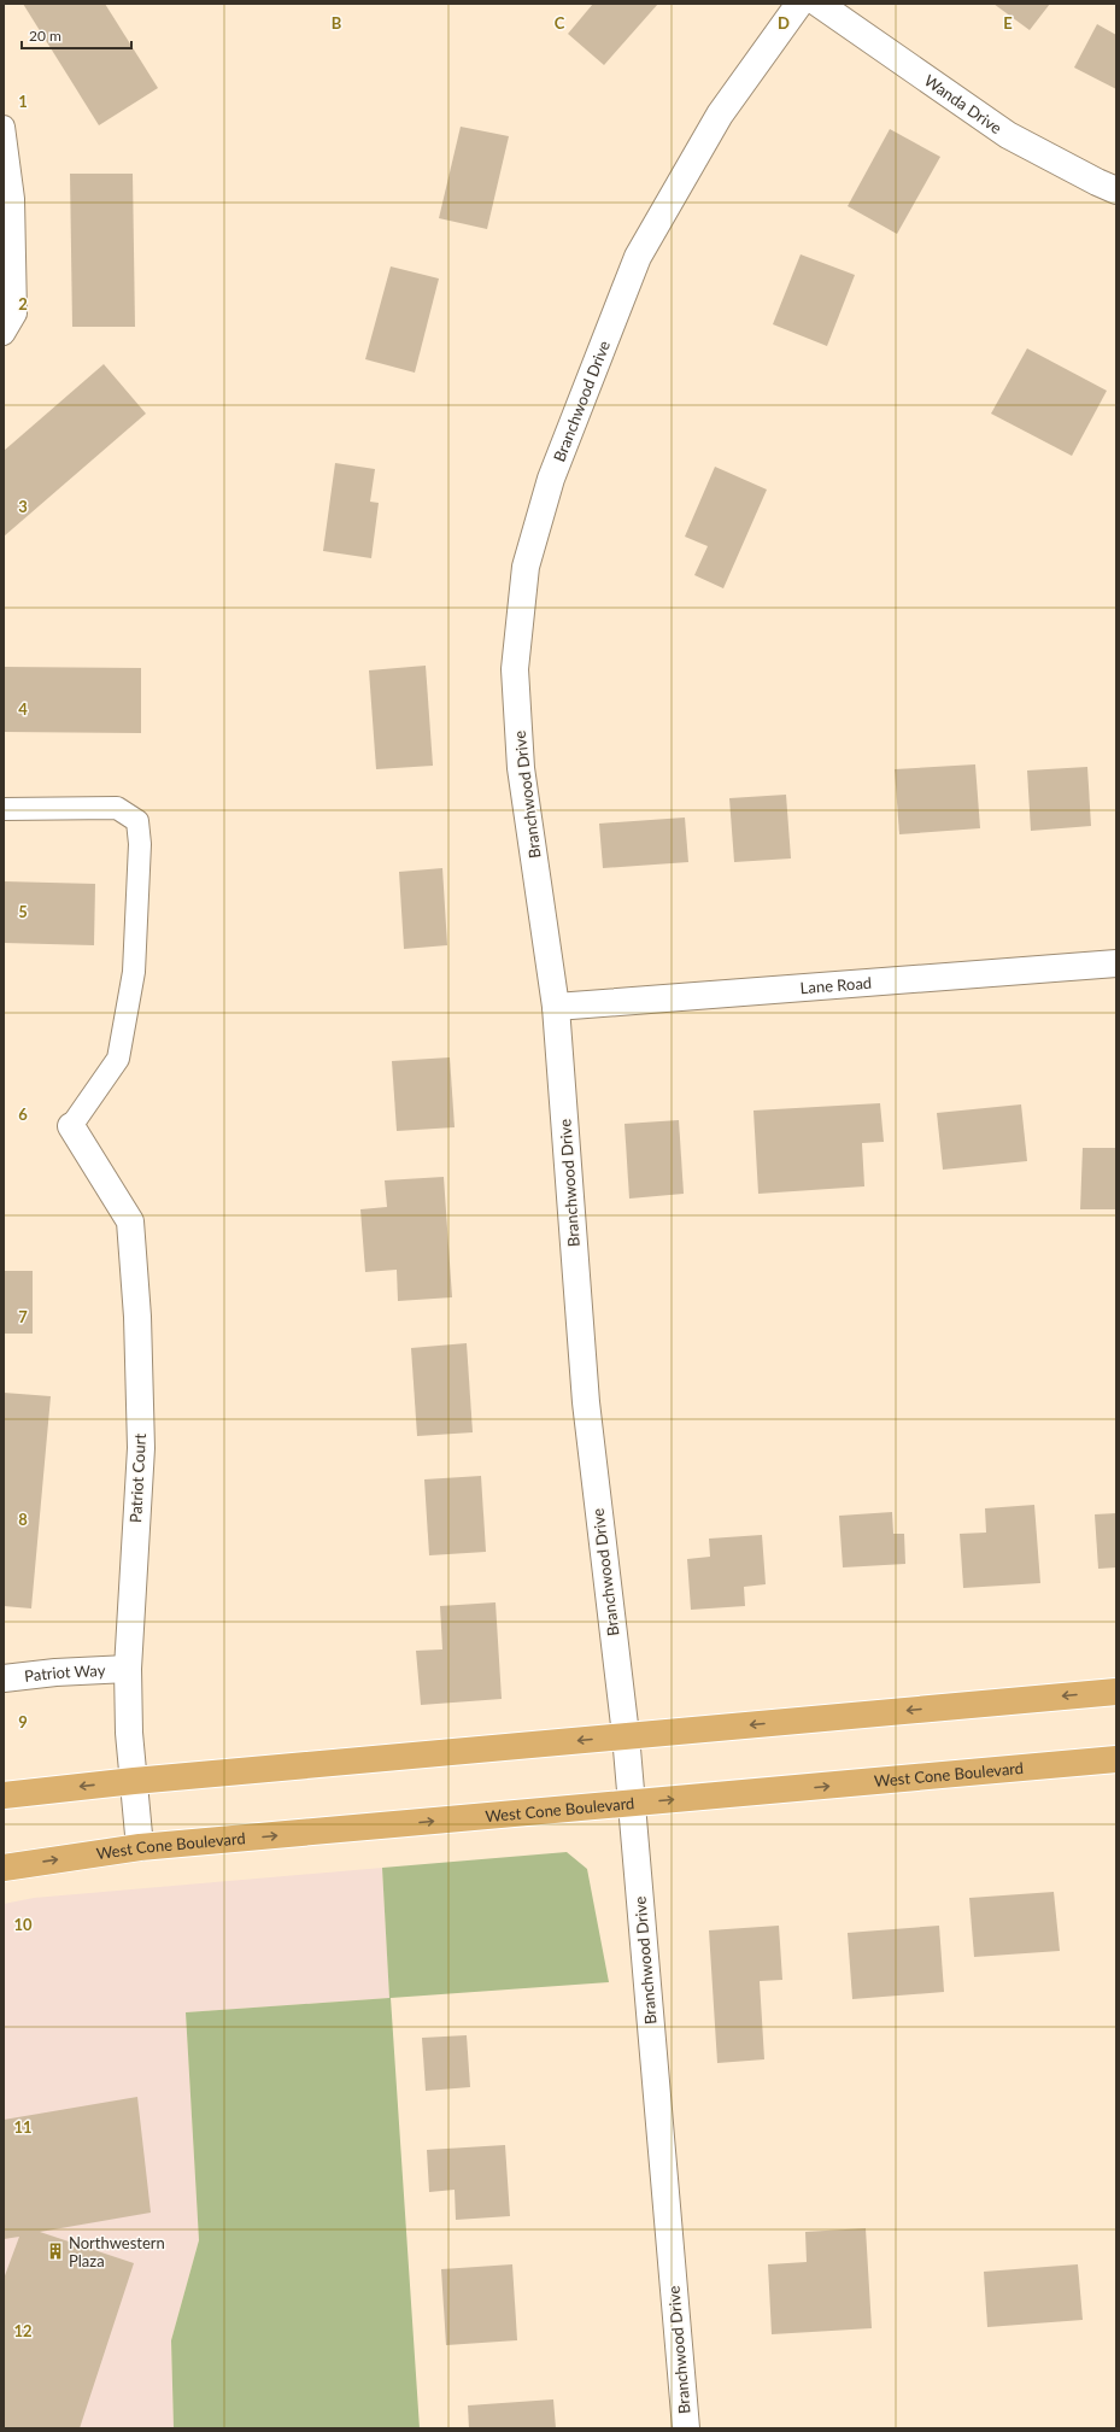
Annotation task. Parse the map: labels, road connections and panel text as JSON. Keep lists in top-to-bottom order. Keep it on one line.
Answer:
{"streets":{"main road":["West Cone Boulevard"],"street":["Wanda Drive","Branchwood Drive","Lane Road","Patriot Court","Patriot Way"]},"crossings":[["Branchwood Drive","Lane Road"],["Branchwood Drive","West Cone Boulevard"],["Patriot Court","Patriot Way"],["Patriot Court","West Cone Boulevard"]],"places":{"building":["Northwestern Plaza"]},"scale_bar":"20 m","grid":{"columns":["B","C","D","E"],"rows":["1","2","3","4","5","6","7","8","9","10","11","12"]}}
